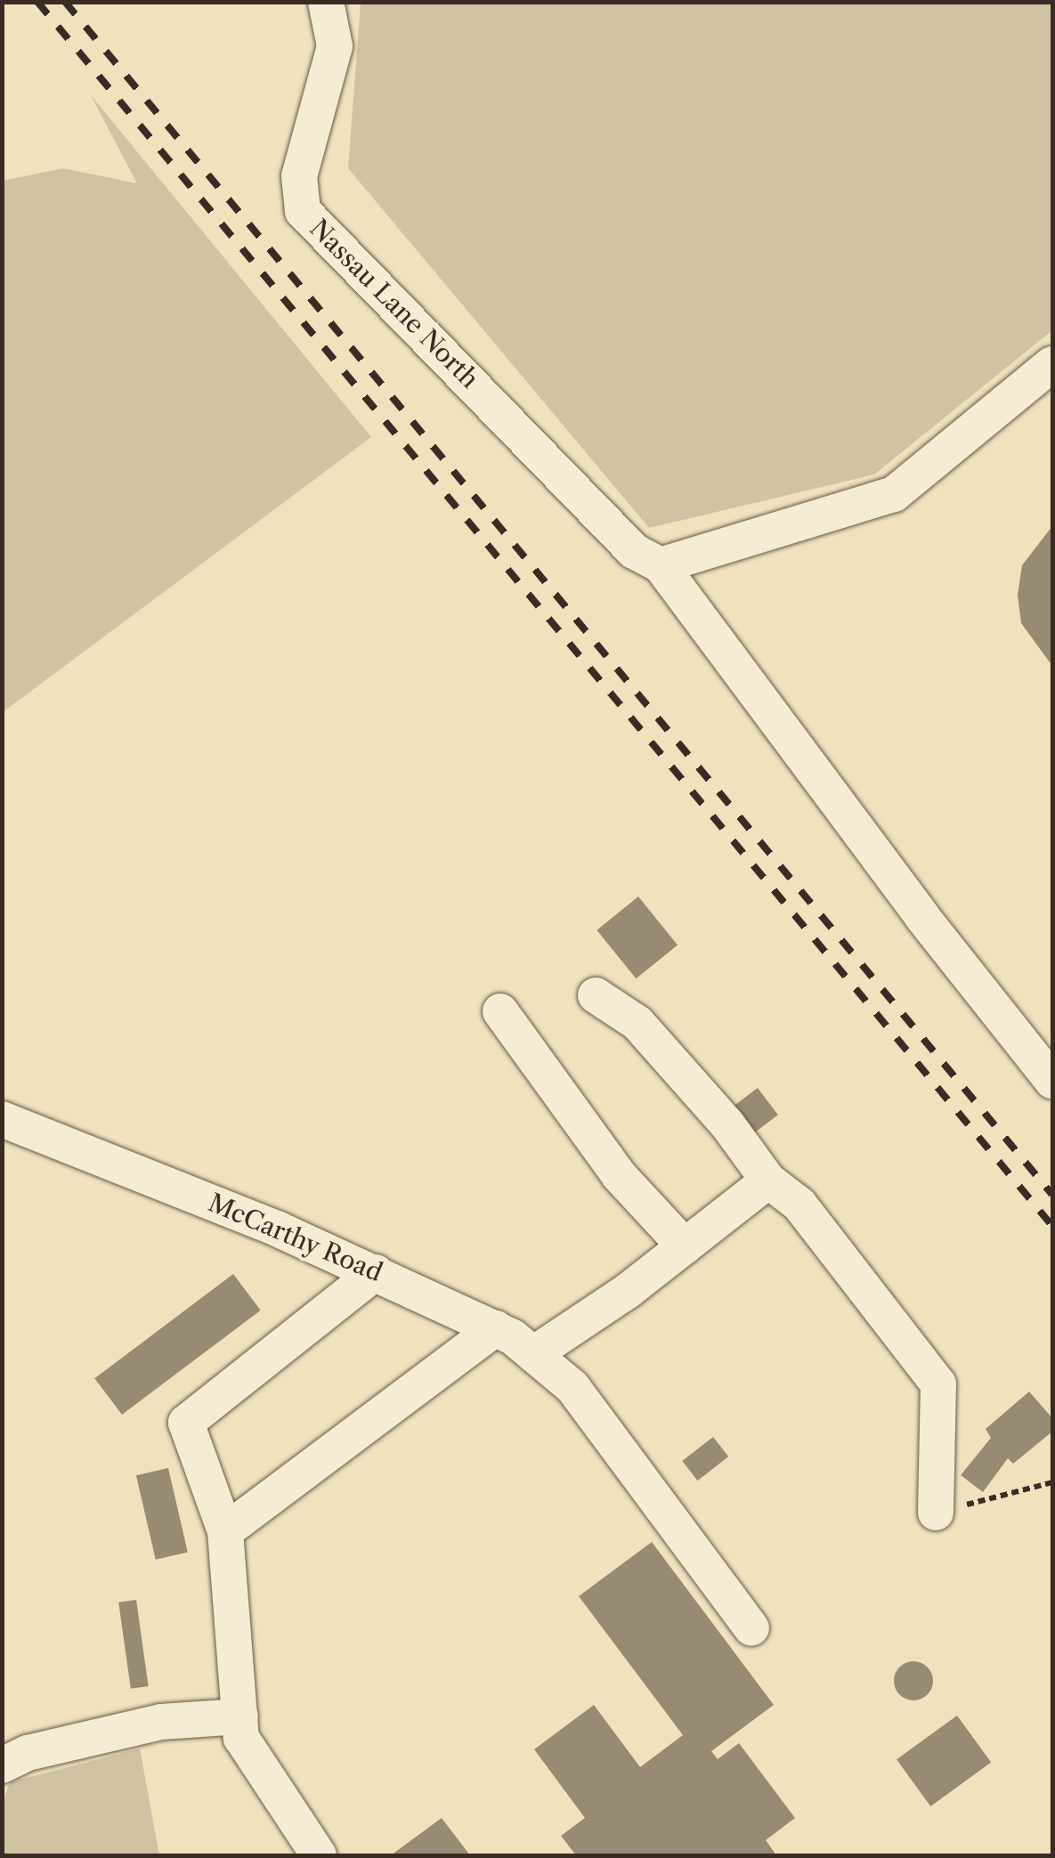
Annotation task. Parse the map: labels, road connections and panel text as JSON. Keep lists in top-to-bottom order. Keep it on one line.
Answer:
{"streets":{"street":["Nassau Lane North","McCarthy Road"]}}
